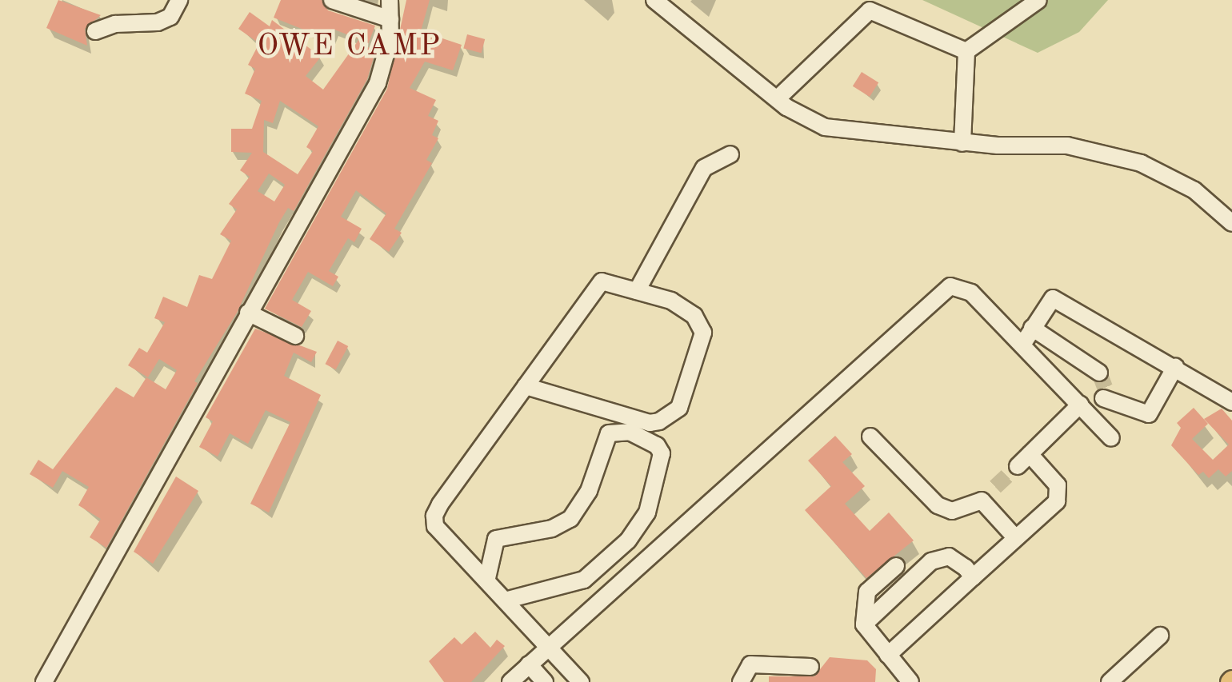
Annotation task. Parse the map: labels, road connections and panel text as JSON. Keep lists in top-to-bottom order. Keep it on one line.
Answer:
{"districts":["OWE CAMP"]}
